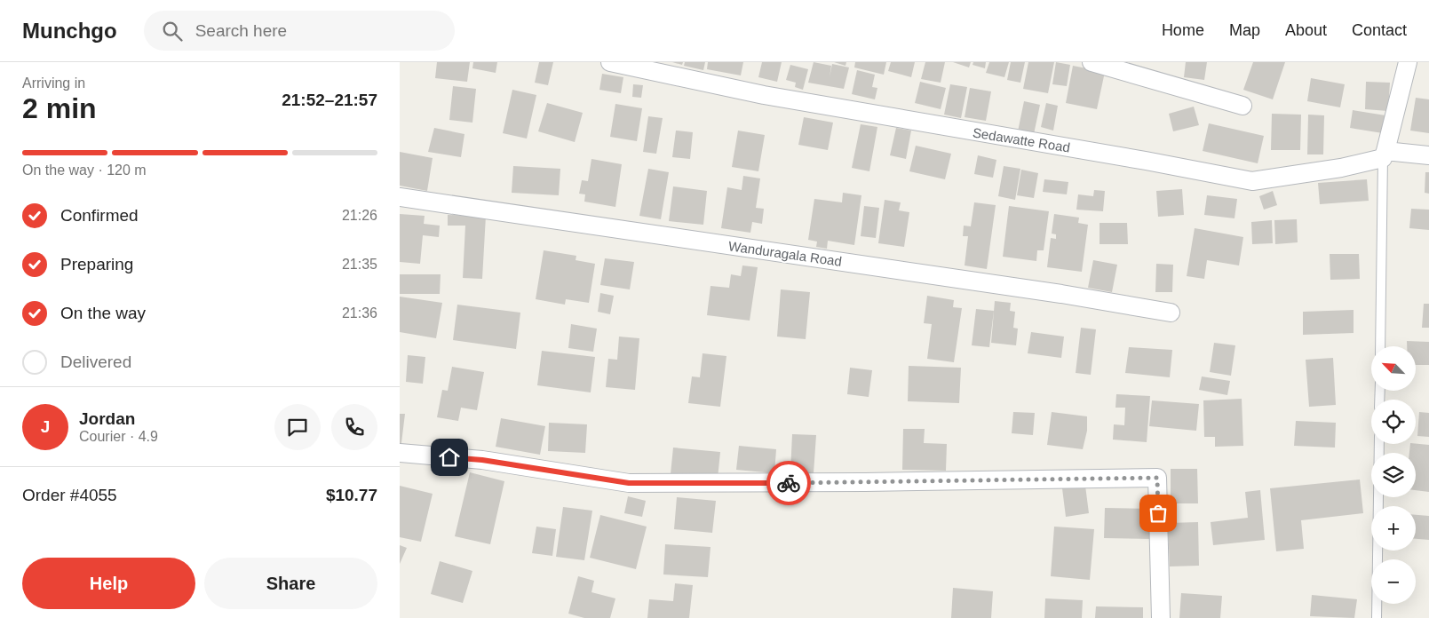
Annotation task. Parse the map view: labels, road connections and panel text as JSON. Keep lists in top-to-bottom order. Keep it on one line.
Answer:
{"streets":{"street":["Sedawatte Road","Wanduragala Road"]},"north":"top left","page":{"header":"Munchgo","search":"Search here","nav":["Home","Map","About","Contact"],"heading":["2 min","Arriving in","21:52–21:57"],"panel":["Jordan","Courier · 4.9","Order #4055","$10.77"],"bar":"On the way · 120 m","list":[["Confirmed","21:26"],["Preparing","21:35"],["On the way","21:36"],"Delivered"],"map_buttons":["+","−"],"round":"J","buttons":["Help","Share"]}}
